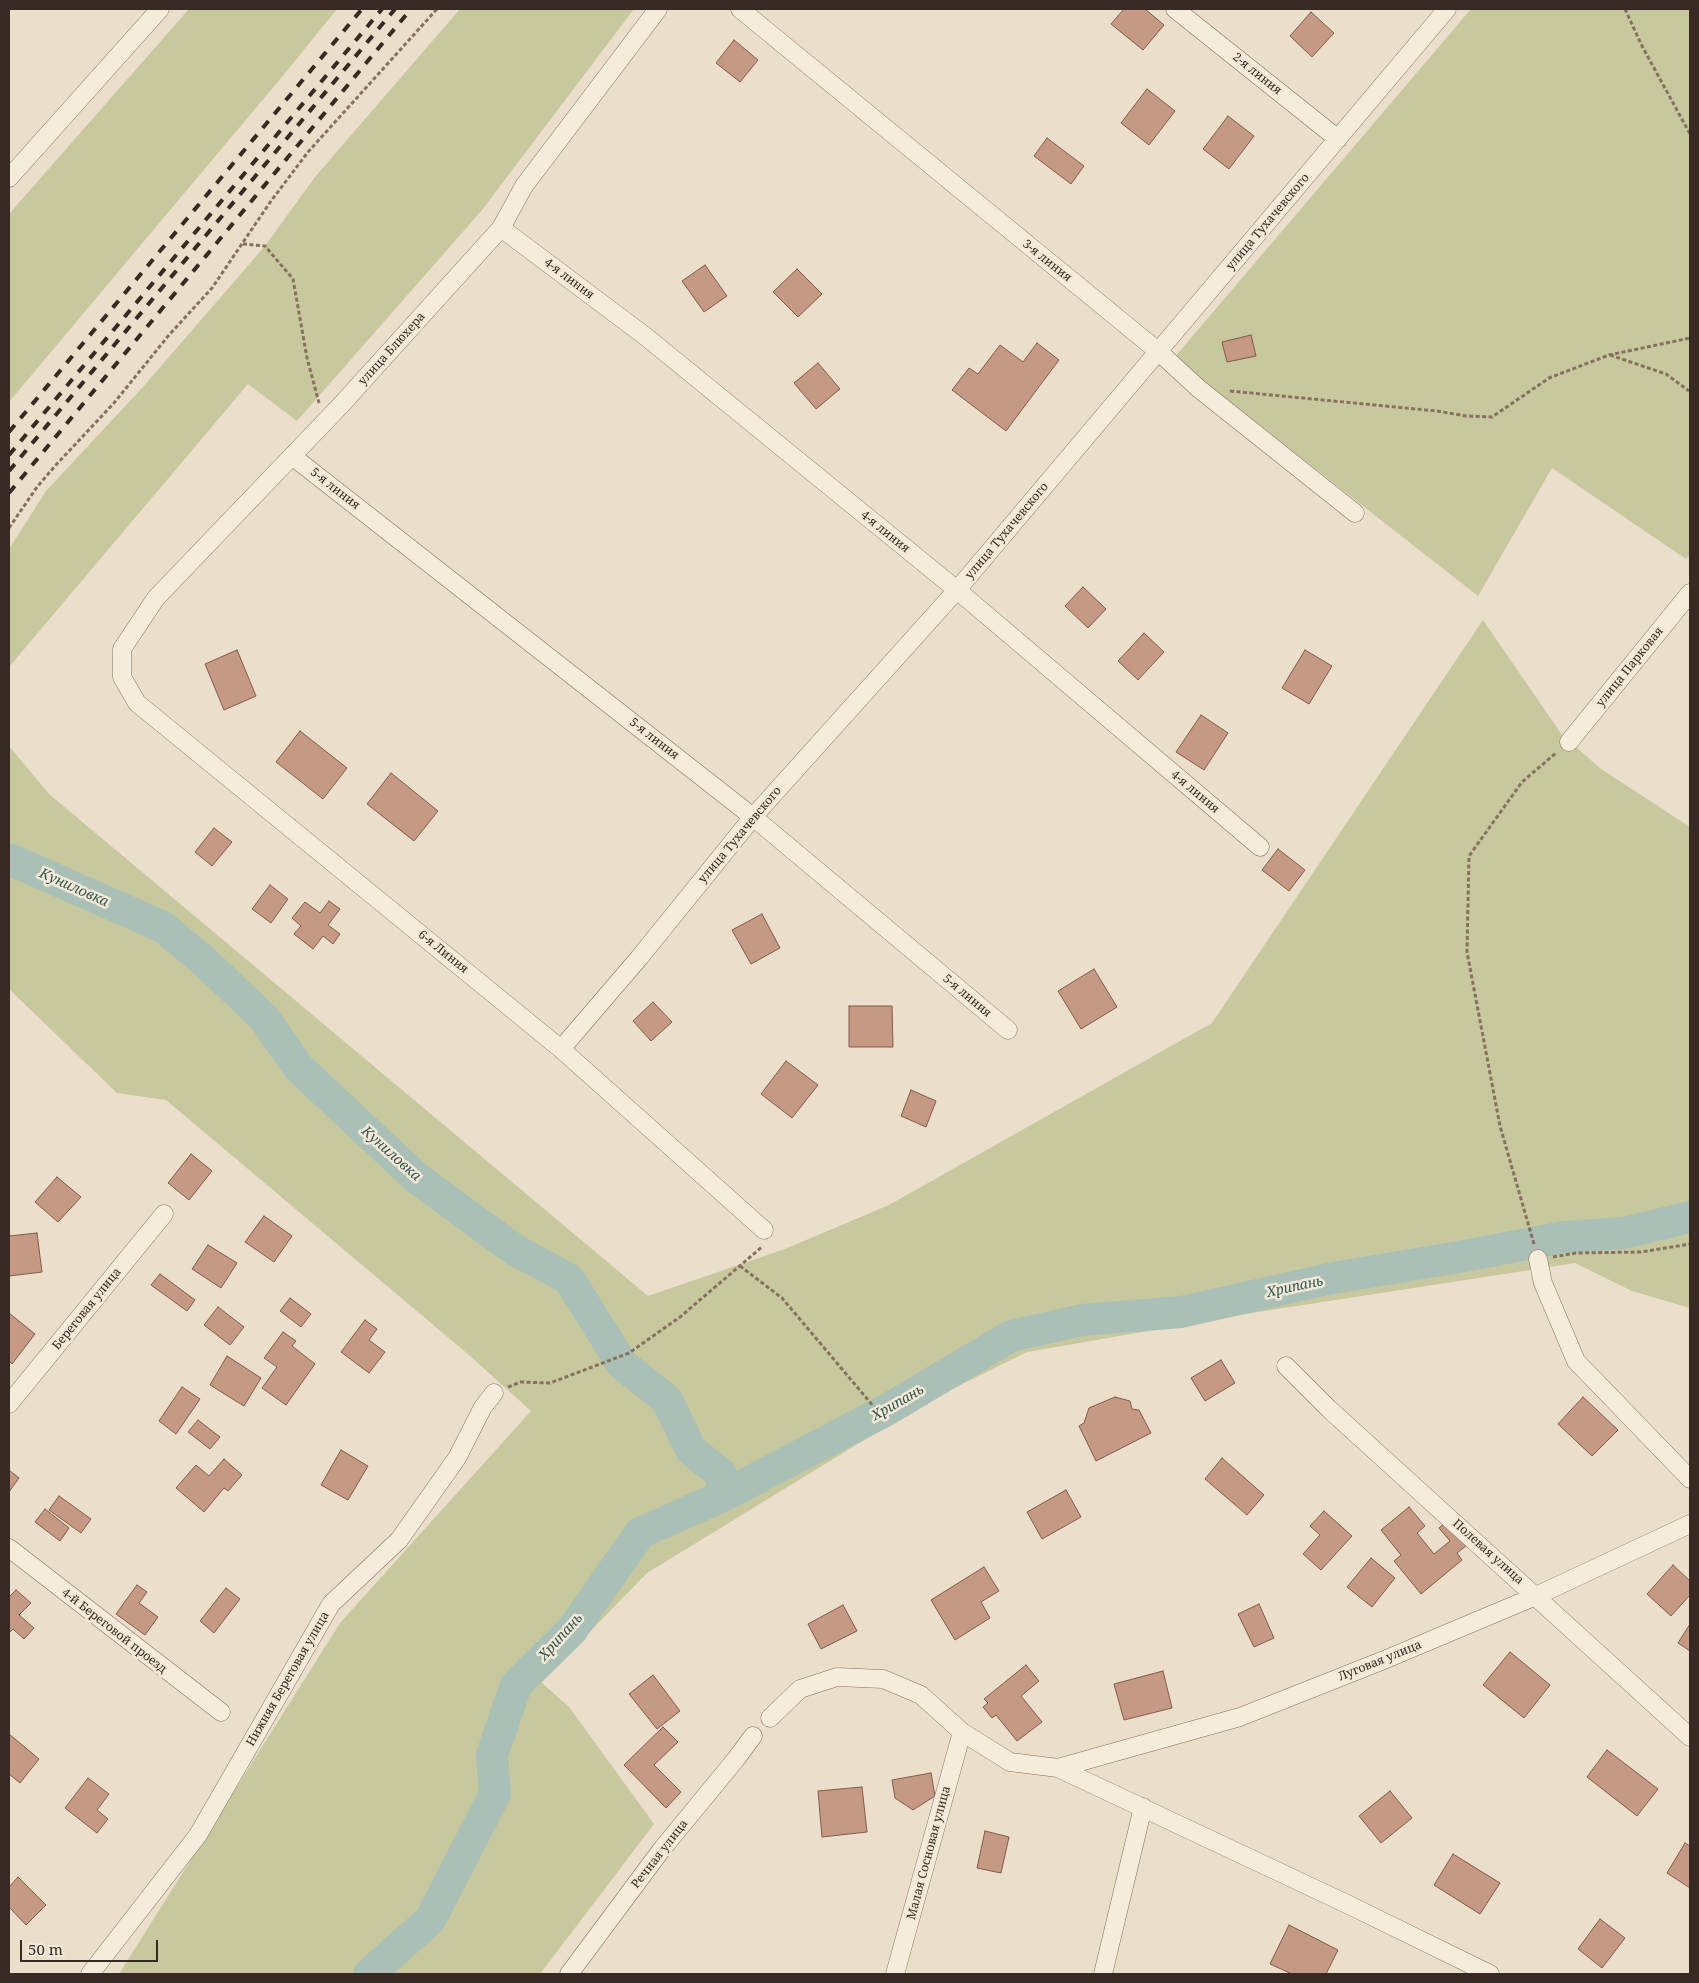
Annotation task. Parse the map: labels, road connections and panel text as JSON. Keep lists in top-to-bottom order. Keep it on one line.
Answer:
{"streets":{"street":["2-я линия","улица Тухачевского","3-я линия","4-я линия","улица Блюхера","5-я линия","улица Парковая","6-я Линия","Береговая улица","Полевая улица","4-й Береговой проезд","Луговая улица","Нижняя Береговая улица","Малая Сосновая улица","Речная улица"]},"crossings":[["2-я линия","улица Тухачевского"],["улица Тухачевского","3-я линия"],["улица Тухачевского","4-я линия"],["улица Тухачевского","5-я линия"],["улица Тухачевского","6-я Линия"],["4-я линия","улица Блюхера"],["улица Блюхера","5-я линия"],["улица Блюхера","6-я Линия"],["Полевая улица","Луговая улица"]],"water":["Куниловка","Хрипань"],"scale_bar":"50 m"}
